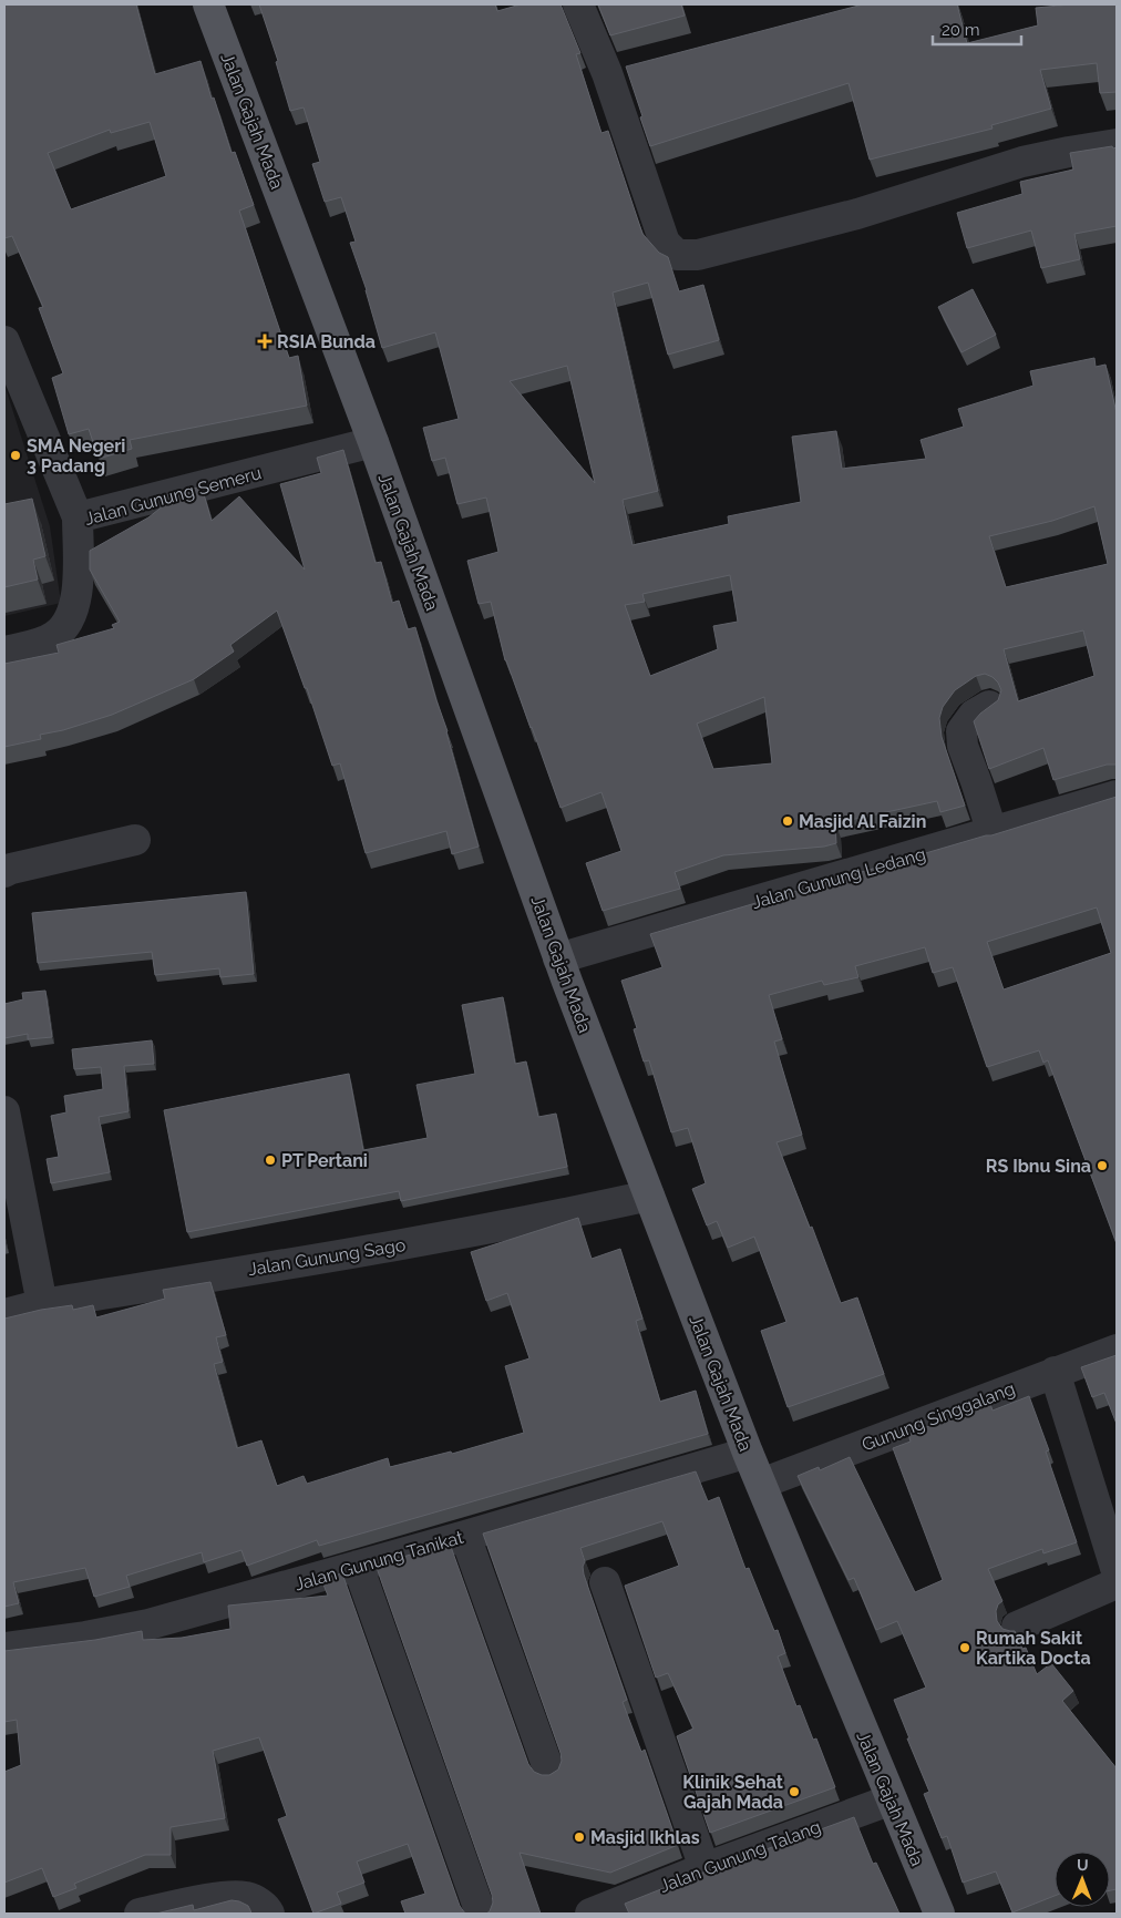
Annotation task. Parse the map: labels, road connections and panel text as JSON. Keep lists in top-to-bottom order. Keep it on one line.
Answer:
{"streets":{"main road":["Jalan Gajah Mada"],"street":["Jalan Gunung Semeru","Jalan Gunung Ledang","Jalan Gunung Sago","Gunung Singgalang","Jalan Gunung Tanikat","Jalan Gunung Talang"]},"crossings":[["Jalan Gajah Mada","Jalan Gunung Semeru"],["Jalan Gajah Mada","Jalan Gunung Ledang"],["Jalan Gajah Mada","Jalan Gunung Sago"],["Jalan Gajah Mada","Gunung Singgalang"],["Jalan Gajah Mada","Jalan Gunung Tanikat"],["Jalan Gajah Mada","Jalan Gunung Talang"]],"places":{"health":["RSIA Bunda"],"other":["SMA Negeri 3 Padang","Masjid Al Faizin","PT Pertani","RS Ibnu Sina","Rumah Sakit Kartika Docta","Klinik Sehat Gajah Mada","Masjid Ikhlas"]},"scale_bar":"20 m","north":"top"}
